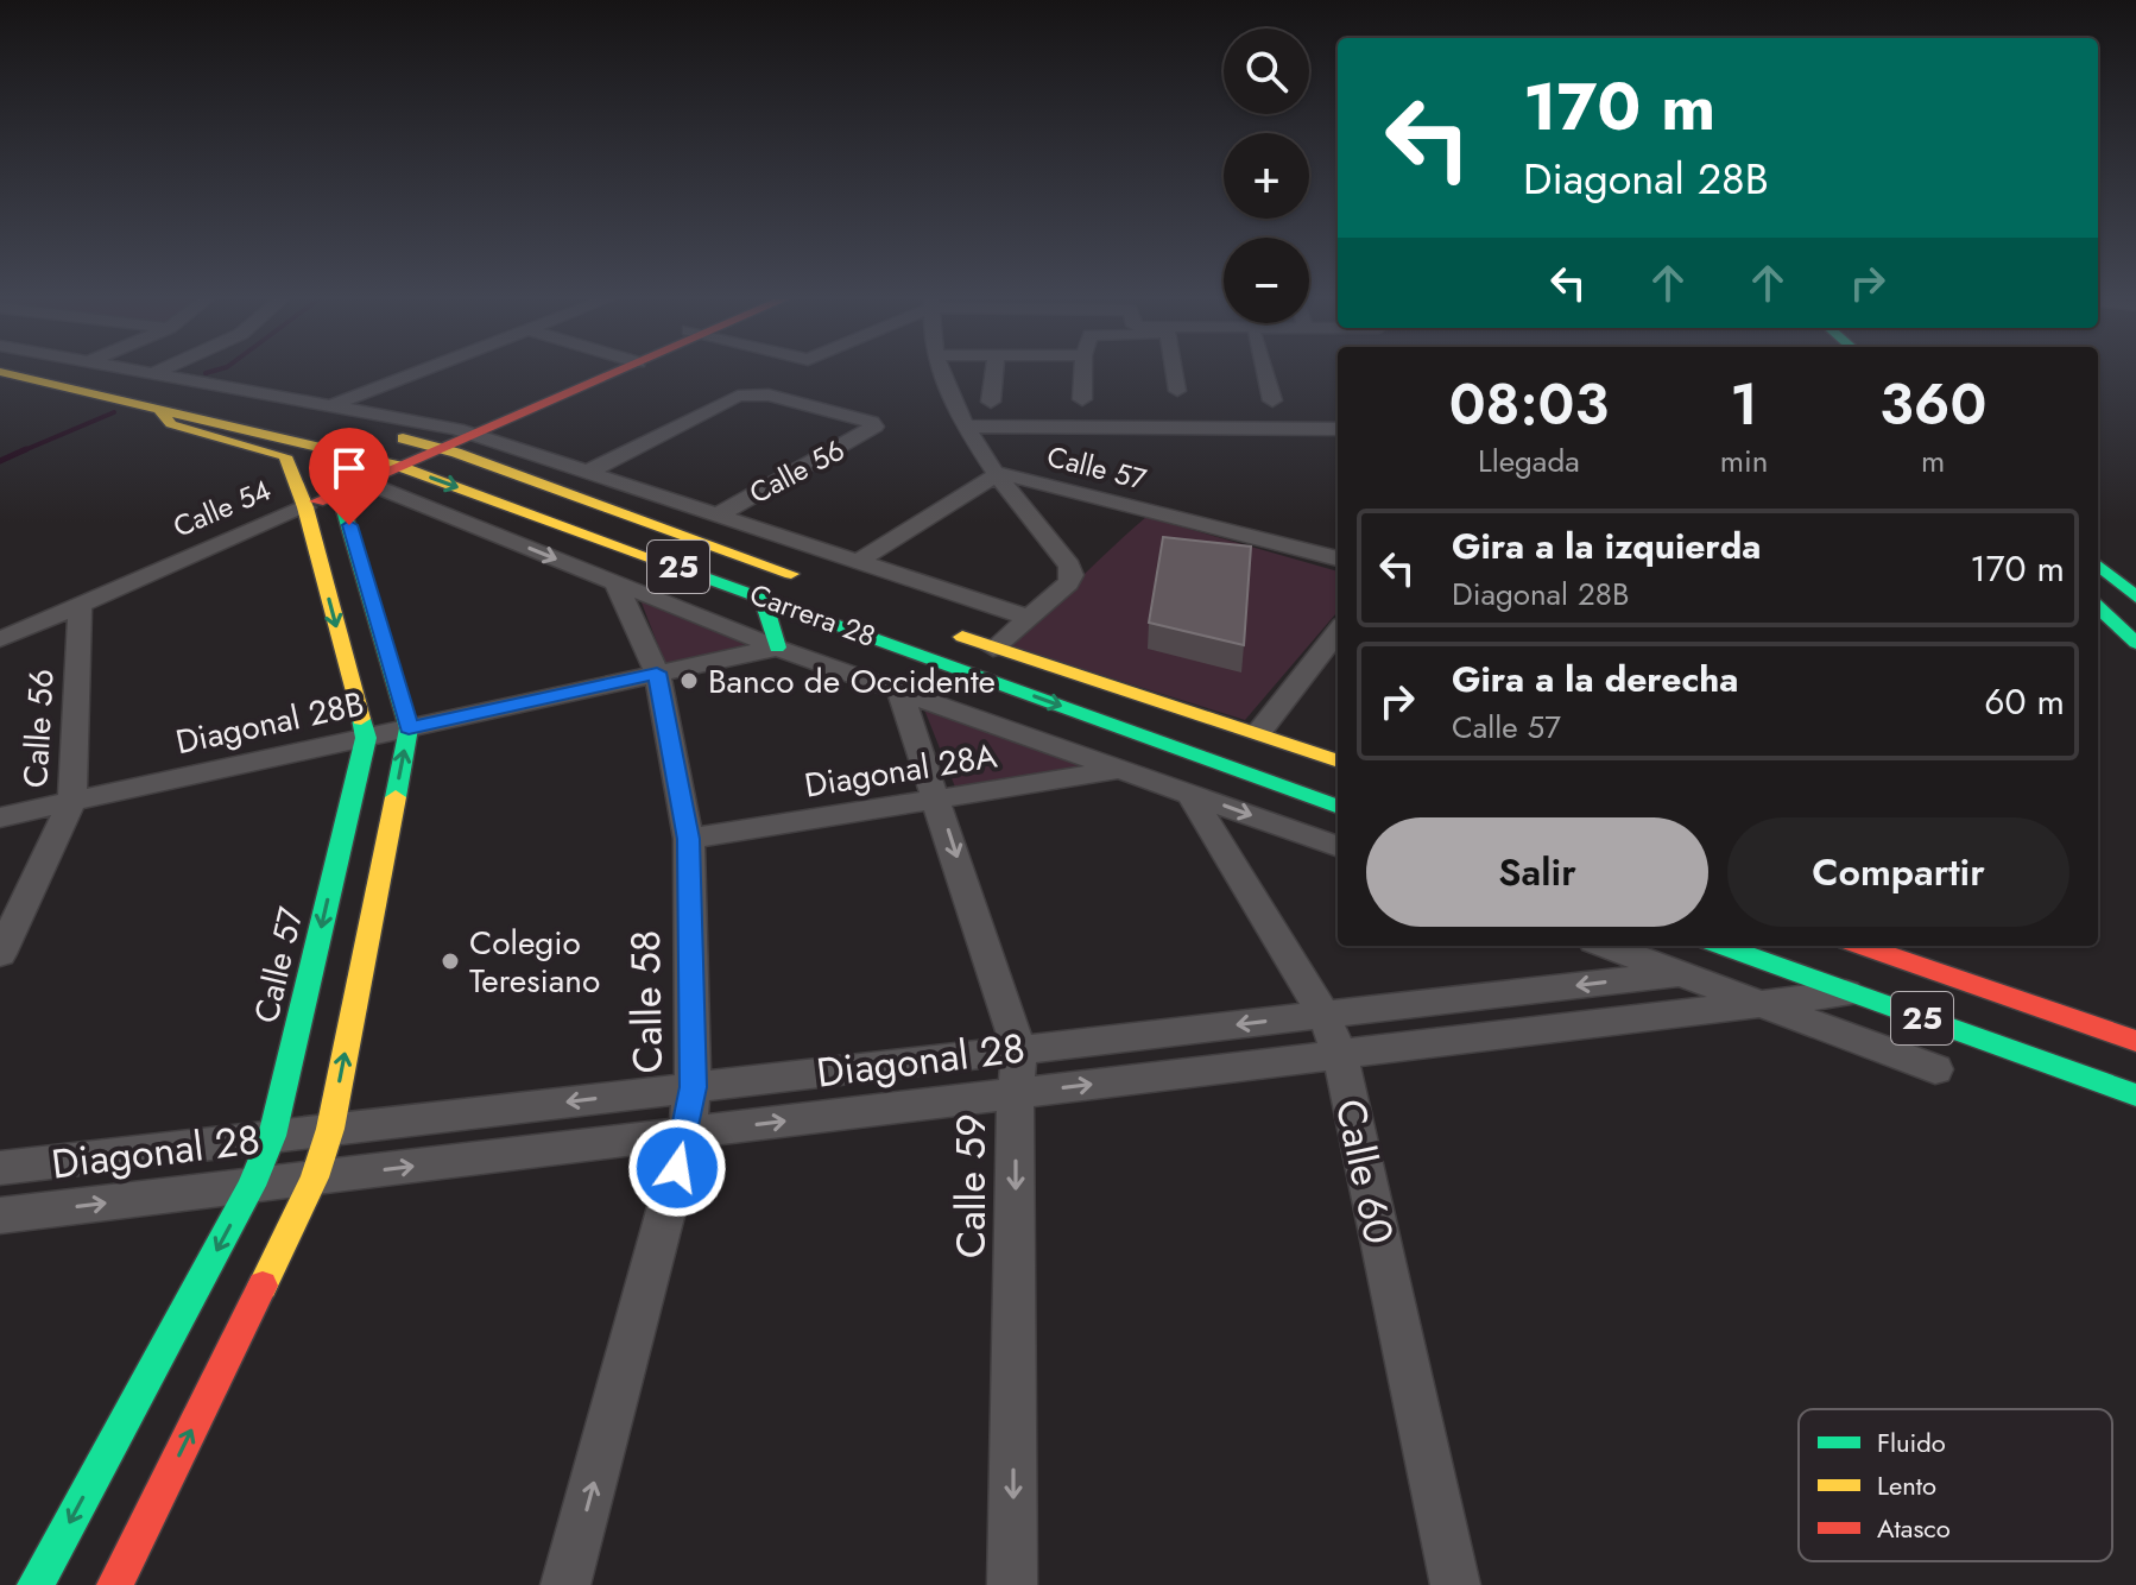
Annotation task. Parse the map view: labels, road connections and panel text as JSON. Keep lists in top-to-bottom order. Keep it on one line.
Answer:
{"streets":{"street":["Calle 57","Calle 56","Calle 54","25","Carrera 28","Diagonal 28B","Diagonal 28A","Calle 58","Diagonal 28","Calle 60","Calle 59"]},"crossings":[["Calle 57","Calle 54"],["Calle 57","Carrera 28"],["Calle 57","Diagonal 28B"],["Calle 57","Diagonal 28"],["Calle 56","Calle 54"],["Calle 56","Carrera 28"],["Calle 56","Diagonal 28B"],["Calle 54","Carrera 28"],["25","Diagonal 28"],["Carrera 28","Diagonal 28B"],["Carrera 28","Diagonal 28A"],["Carrera 28","Calle 58"],["Carrera 28","Calle 60"],["Carrera 28","Calle 59"],["Diagonal 28B","Calle 58"],["Diagonal 28A","Calle 58"],["Diagonal 28A","Calle 59"],["Calle 58","Diagonal 28"],["Diagonal 28","Calle 60"],["Diagonal 28","Calle 59"]],"one_way":["Calle 58","Calle 59"],"places":["Banco de Occidente","Colegio Teresiano"],"legend":["Fluido","Lento","Atasco"],"page":{"map_buttons":["+","−"],"turn":["170 m","Diagonal 28B"],"eta":["08:03","Llegada","1","min","360","m"],"list":[{"name":"Gira a la izquierda","note":"Diagonal 28B","value":"170 m"},{"name":"Gira a la derecha","note":"Calle 57","value":"60 m"}],"buttons":["Salir","Compartir"]}}
